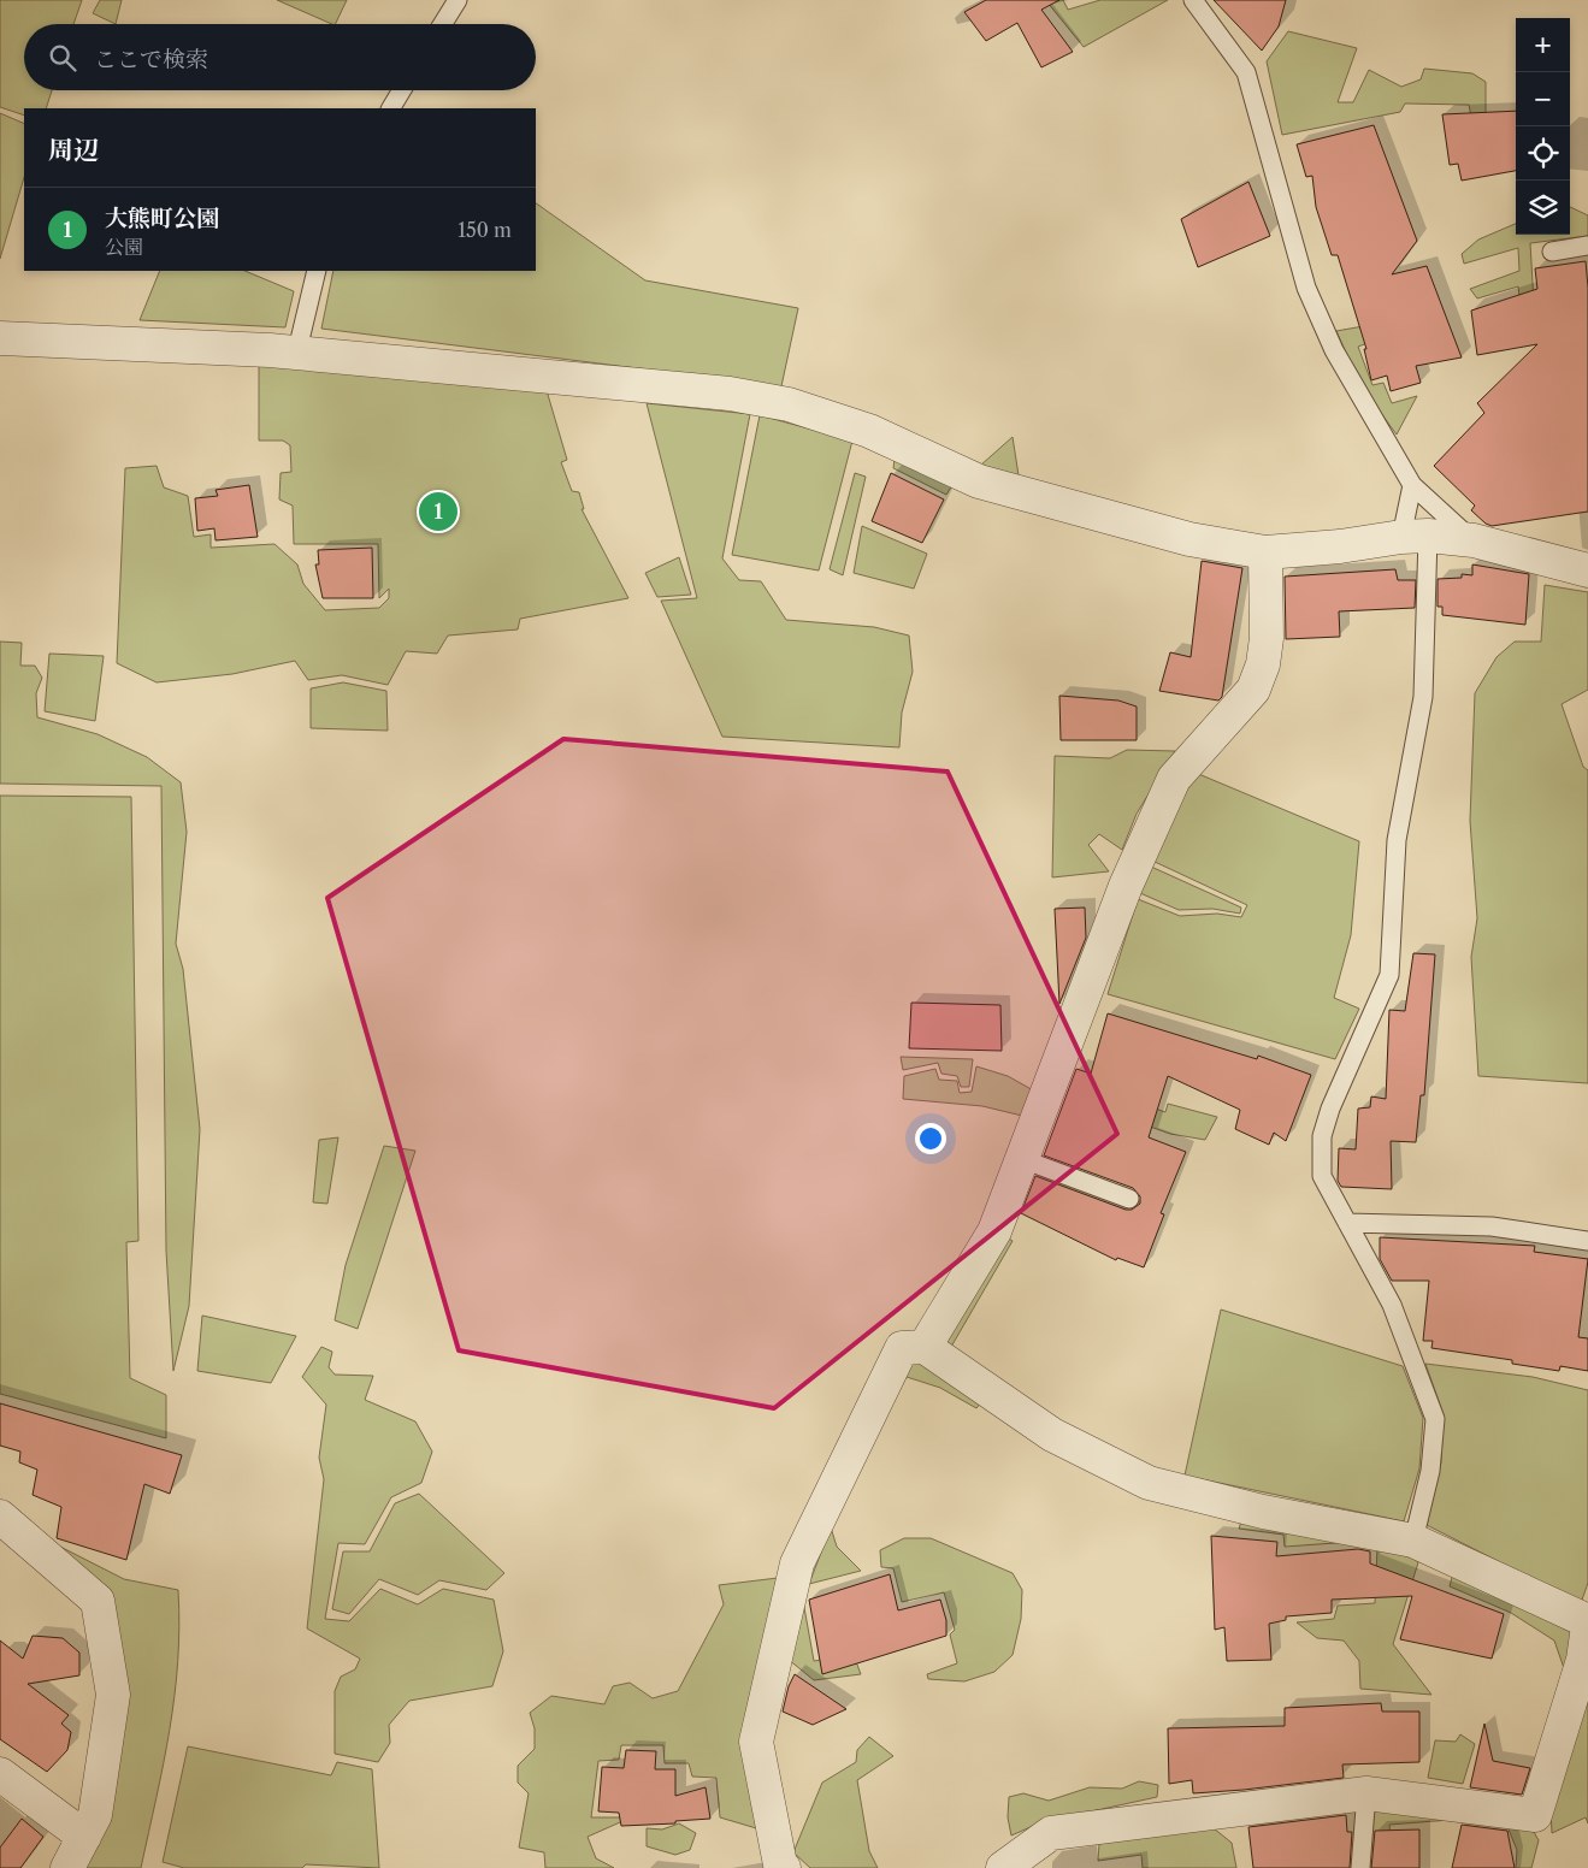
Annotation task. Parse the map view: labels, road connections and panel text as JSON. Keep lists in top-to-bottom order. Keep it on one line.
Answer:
{"page":{"map_buttons":["+","−"],"search":"ここで検索","heading":"周辺","list":[{"mark":"1","name":"大熊町公園","note":"公園","value":"150 m"}],"pins":"1"}}
